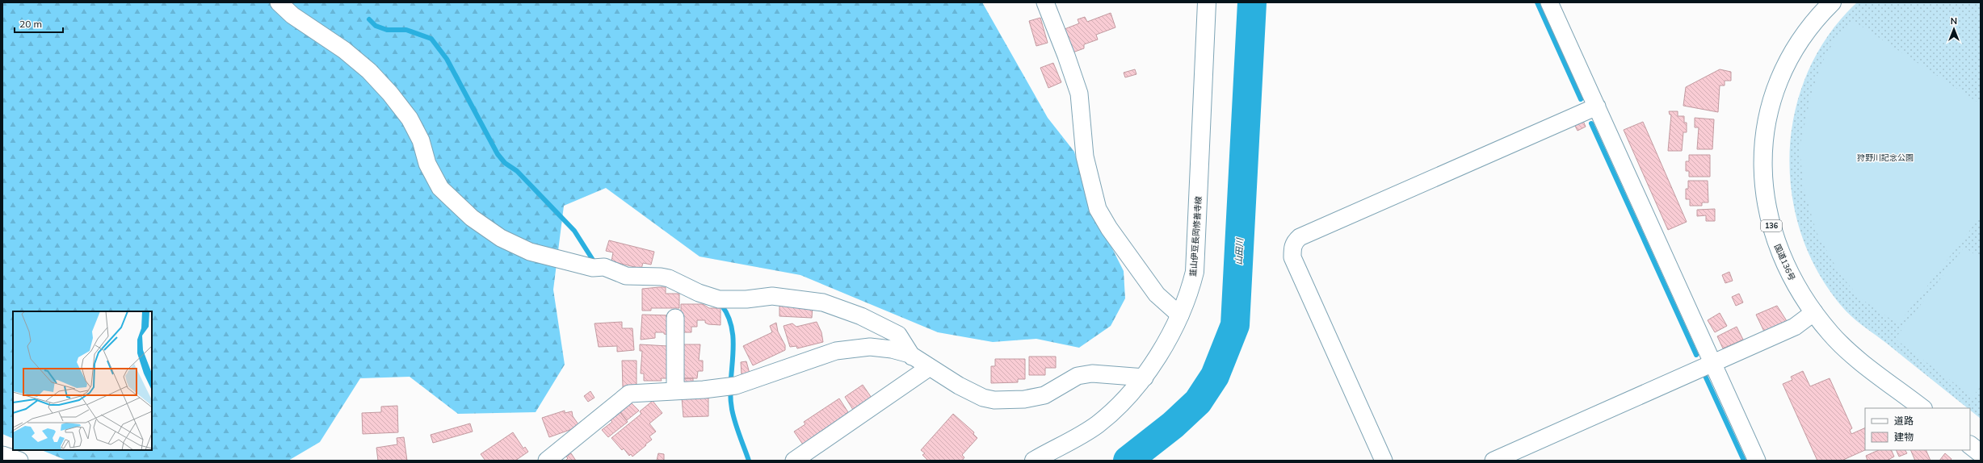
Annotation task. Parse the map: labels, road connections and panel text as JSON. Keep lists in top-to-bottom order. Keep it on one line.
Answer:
{"streets":{"main road":["136","韮山伊豆長岡修善寺線","国道136号"]},"water":["山田川"],"parks":["狩野川記念公園"],"legend":["道路","建物"],"scale_bar":"20 m","north":"top"}
